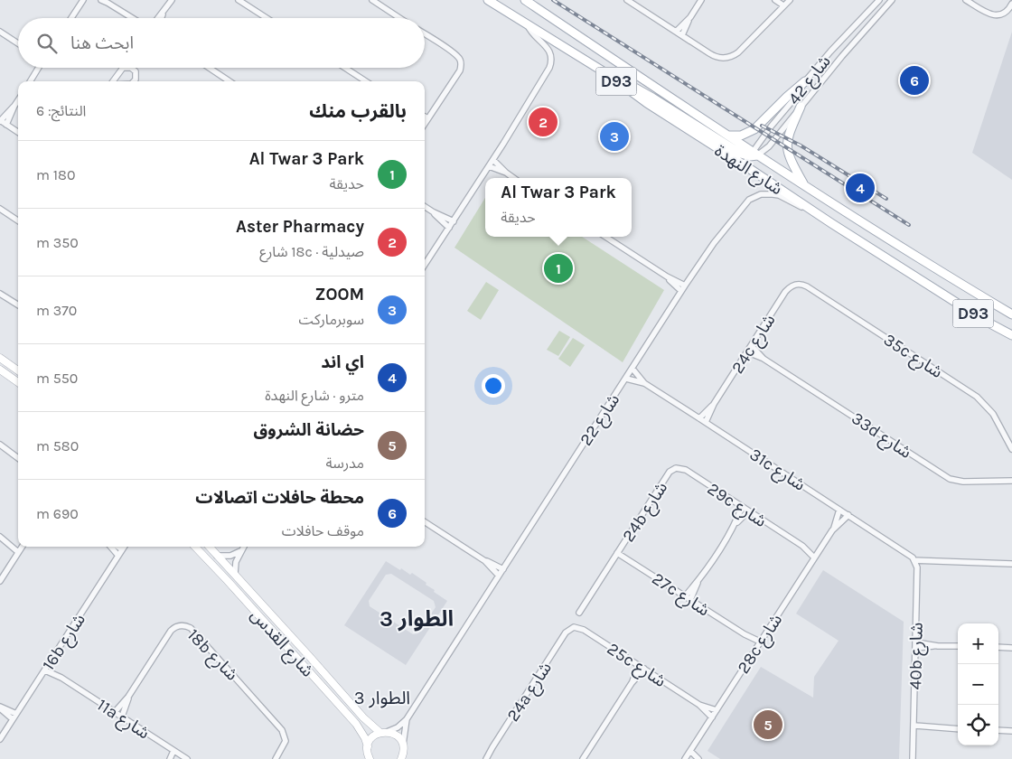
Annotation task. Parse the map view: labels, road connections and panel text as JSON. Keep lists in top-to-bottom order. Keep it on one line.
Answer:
{"streets":{"main road":["D93","شارع النهدة","شارع القدس"],"street":["شارع 42","24c شارع","35c شارع","شارع 22","33d شارع","31c شارع","29c شارع","24b شارع","27c شارع","16b شارع","28c شارع","18b شارع","40b شارع","25c شارع","24a شارع","11a شارع"]},"crossings":[["شارع 42","شارع النهدة"],["شارع النهدة","شارع 22"],["24c شارع","35c شارع"],["24c شارع","33d شارع"],["24c شارع","31c شارع"],["شارع 22","31c شارع"],["شارع 22","شارع القدس"],["31c شارع","28c شارع"],["31c شارع","40b شارع"],["29c شارع","24b شارع"],["29c شارع","28c شارع"],["24b شارع","27c شارع"],["27c شارع","28c شارع"],["16b شارع","11a شارع"],["28c شارع","25c شارع"],["18b شارع","11a شارع"],["25c شارع","24a شارع"]],"districts":["الطوار 3","الطوار 3"],"page":{"search":"ابحث هنا","pins":["6","2","3","4","1","5"],"heading":["بالقرب منك","النتائج: 6"],"list":[{"mark":"1","name":"Al Twar 3 Park","note":"حديقة","value":"180 m"},{"mark":"2","name":"Aster Pharmacy","note":"صيدلية · 18c شارع","value":"350 m"},{"mark":"3","name":"ZOOM","note":"سوبرماركت","value":"370 m"},{"mark":"4","name":"اي اند","note":"مترو · شارع النهدة","value":"550 m"},{"mark":"5","name":"حضانة الشروق","note":"مدرسة","value":"580 m"},{"mark":"6","name":"محطة حافلات اتصالات","note":"موقف حافلات","value":"690 m"}],"popup":["Al Twar 3 Park","حديقة"],"map_buttons":["+","−"]}}
